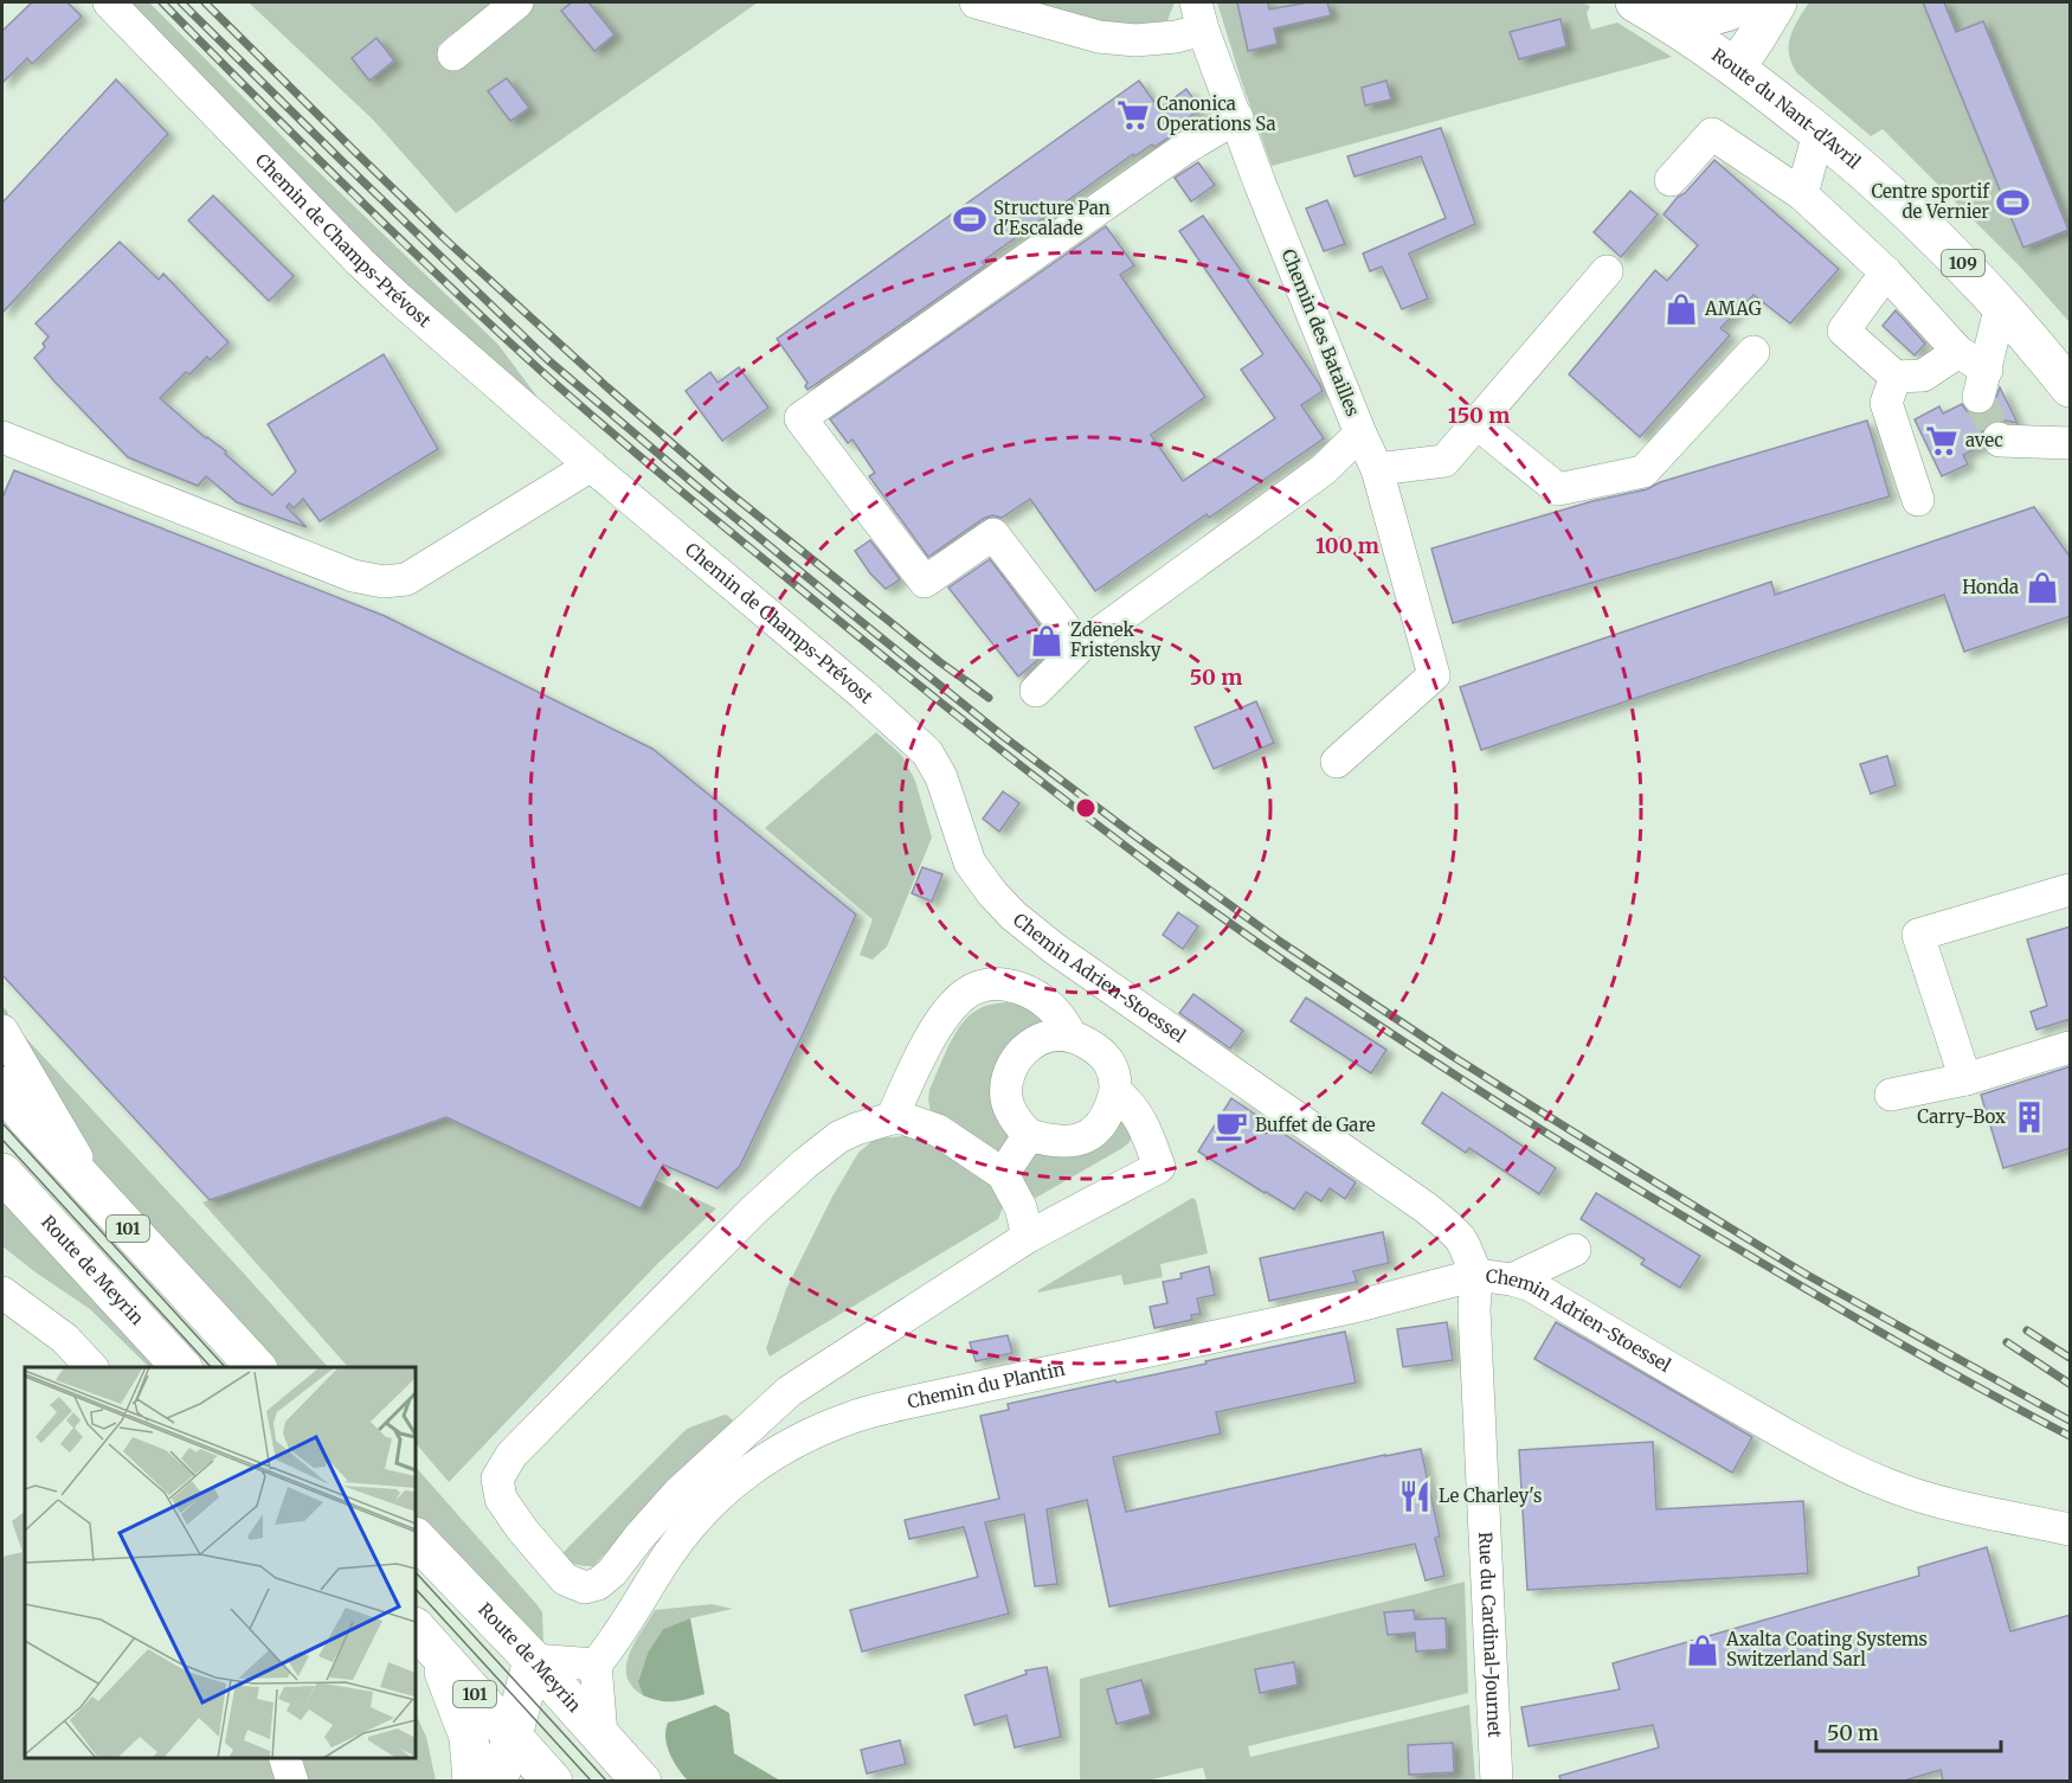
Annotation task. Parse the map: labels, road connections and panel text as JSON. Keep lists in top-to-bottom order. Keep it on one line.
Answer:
{"streets":{"main road":["Route du Nant-d'Avril","109","101","Route de Meyrin"],"street":["Chemin de Champs-Prévost","Chemin des Batailles","Chemin Adrien-Stoessel","Chemin du Plantin","Rue du Cardinal-Journet"]},"crossings":[["Chemin de Champs-Prévost","Chemin Adrien-Stoessel"],["Chemin Adrien-Stoessel","Chemin du Plantin"],["Chemin Adrien-Stoessel","Rue du Cardinal-Journet"],["Chemin du Plantin","Rue du Cardinal-Journet"]],"places":{"supermarket":["Canonica Operations Sa","avec"],"sports":["Centre sportif de Vernier","Structure Pan d'Escalade"],"shop":["AMAG","Honda","Zdenek Fristensky","Axalta Coating Systems Switzerland Sarl"],"building":["Carry-Box"],"cafe":["Buffet de Gare"],"restaurant":["Le Charley's"]},"scale_bar":"50 m","rings":["150 m","100 m","50 m"]}
